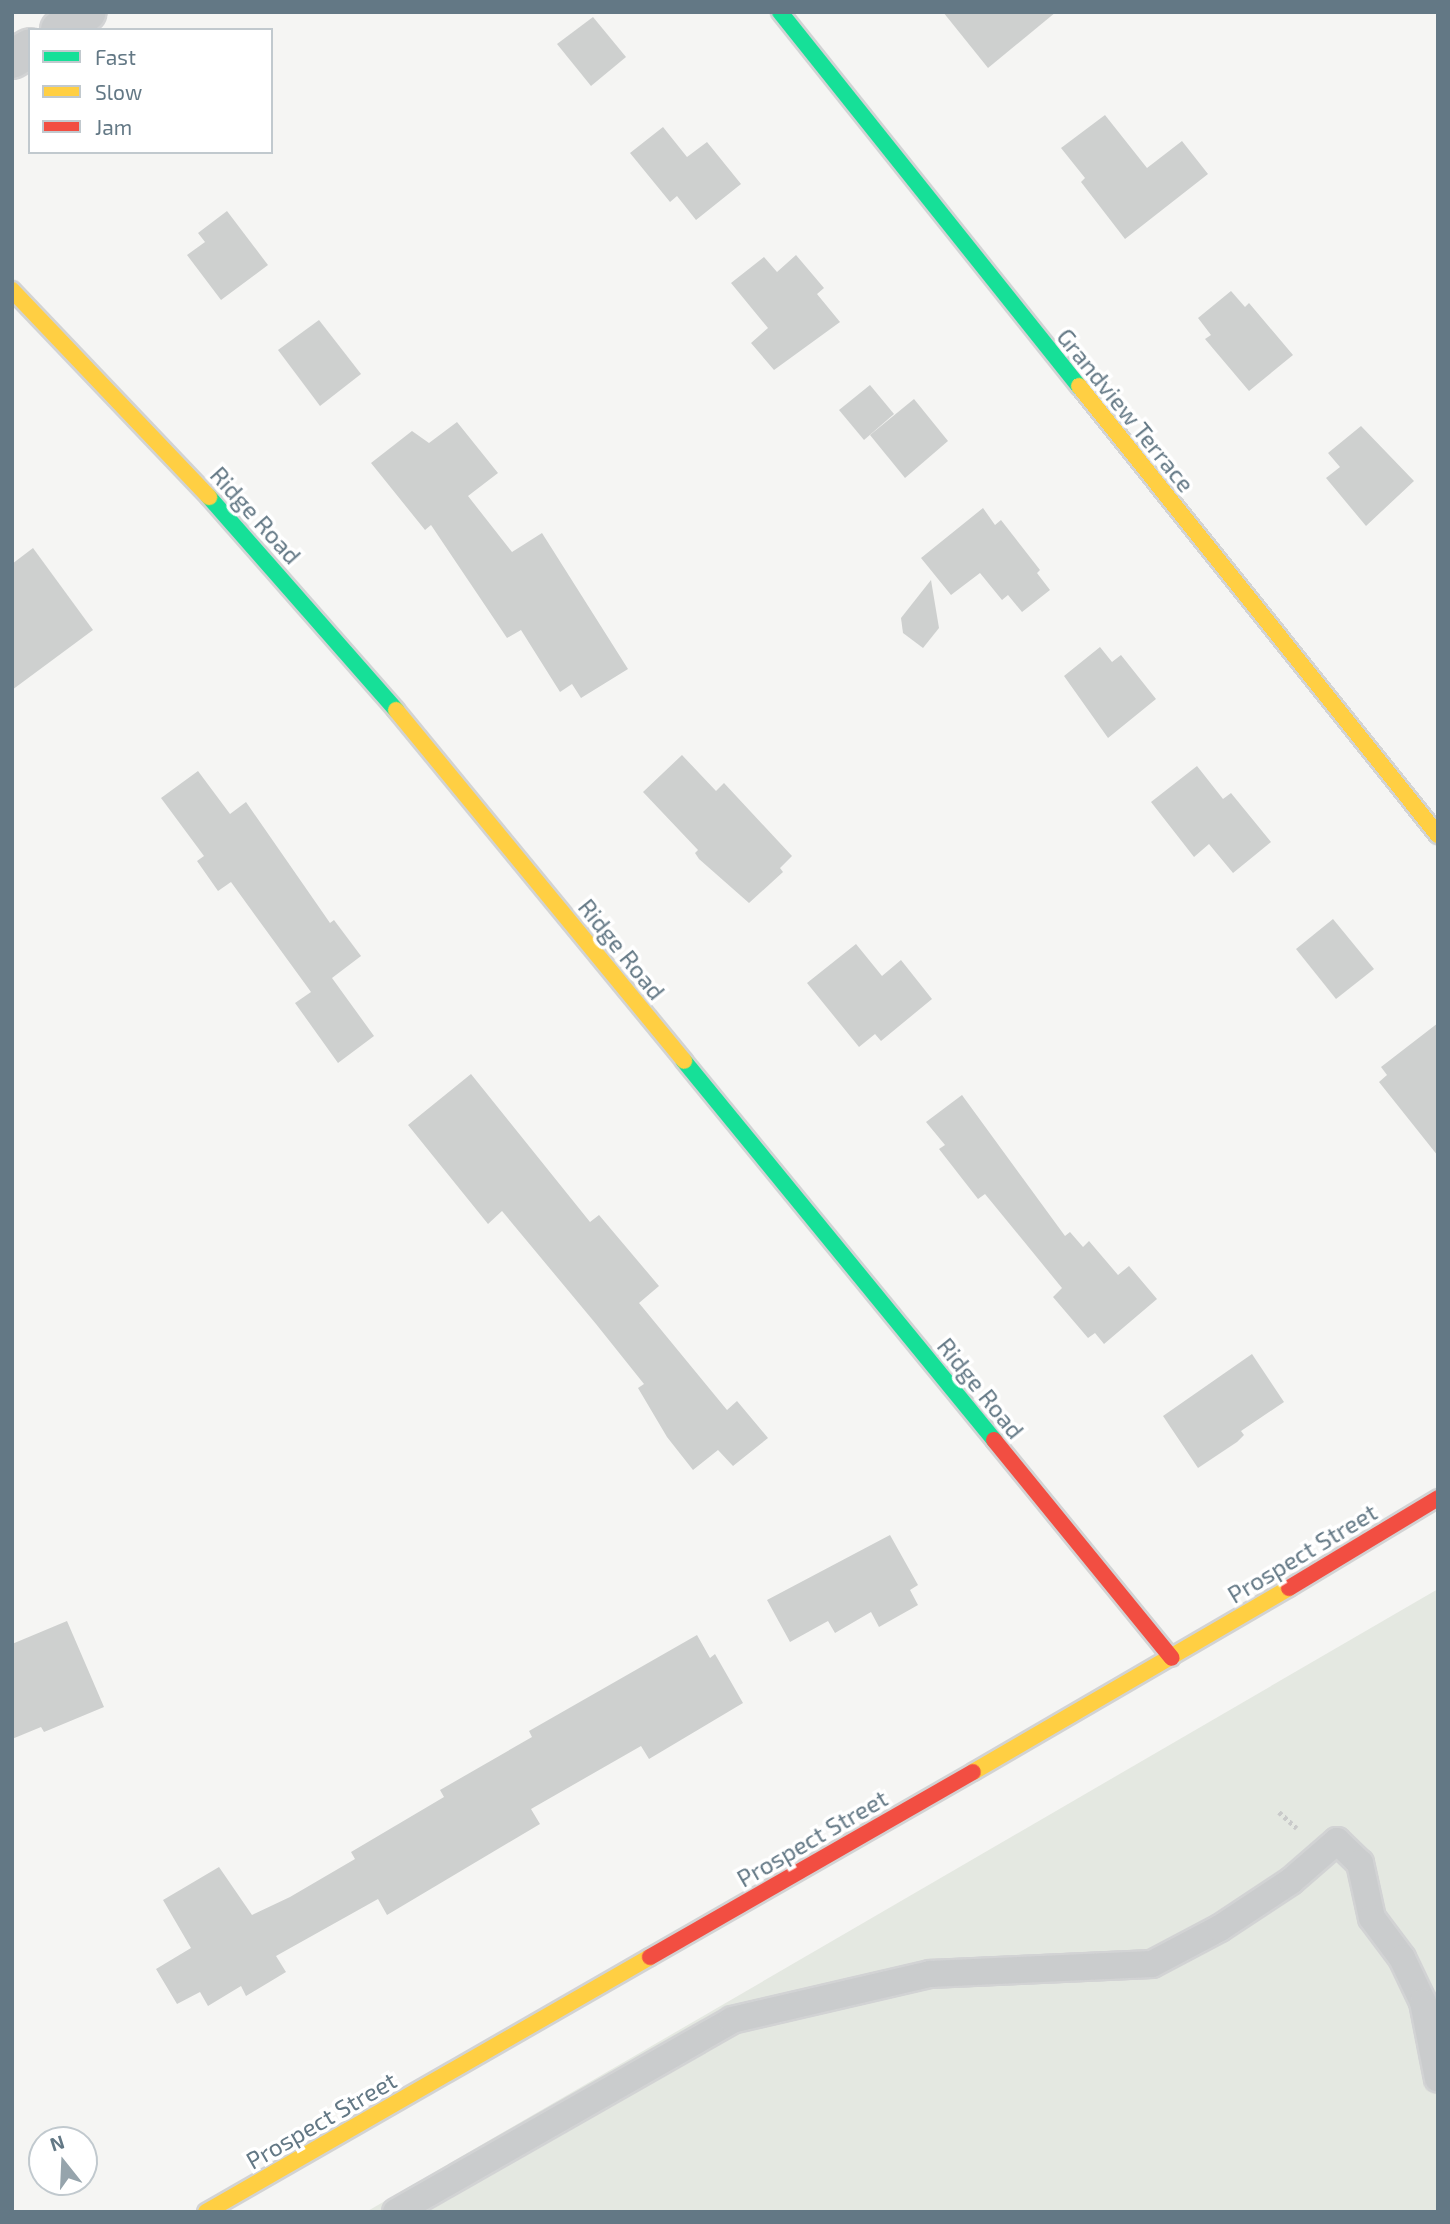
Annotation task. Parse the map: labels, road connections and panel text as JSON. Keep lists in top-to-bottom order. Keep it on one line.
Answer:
{"streets":{"street":["Grandview Terrace","Ridge Road","Prospect Street"]},"crossings":[["Ridge Road","Prospect Street"]],"legend":["Fast","Slow","Jam"],"north":"top"}
